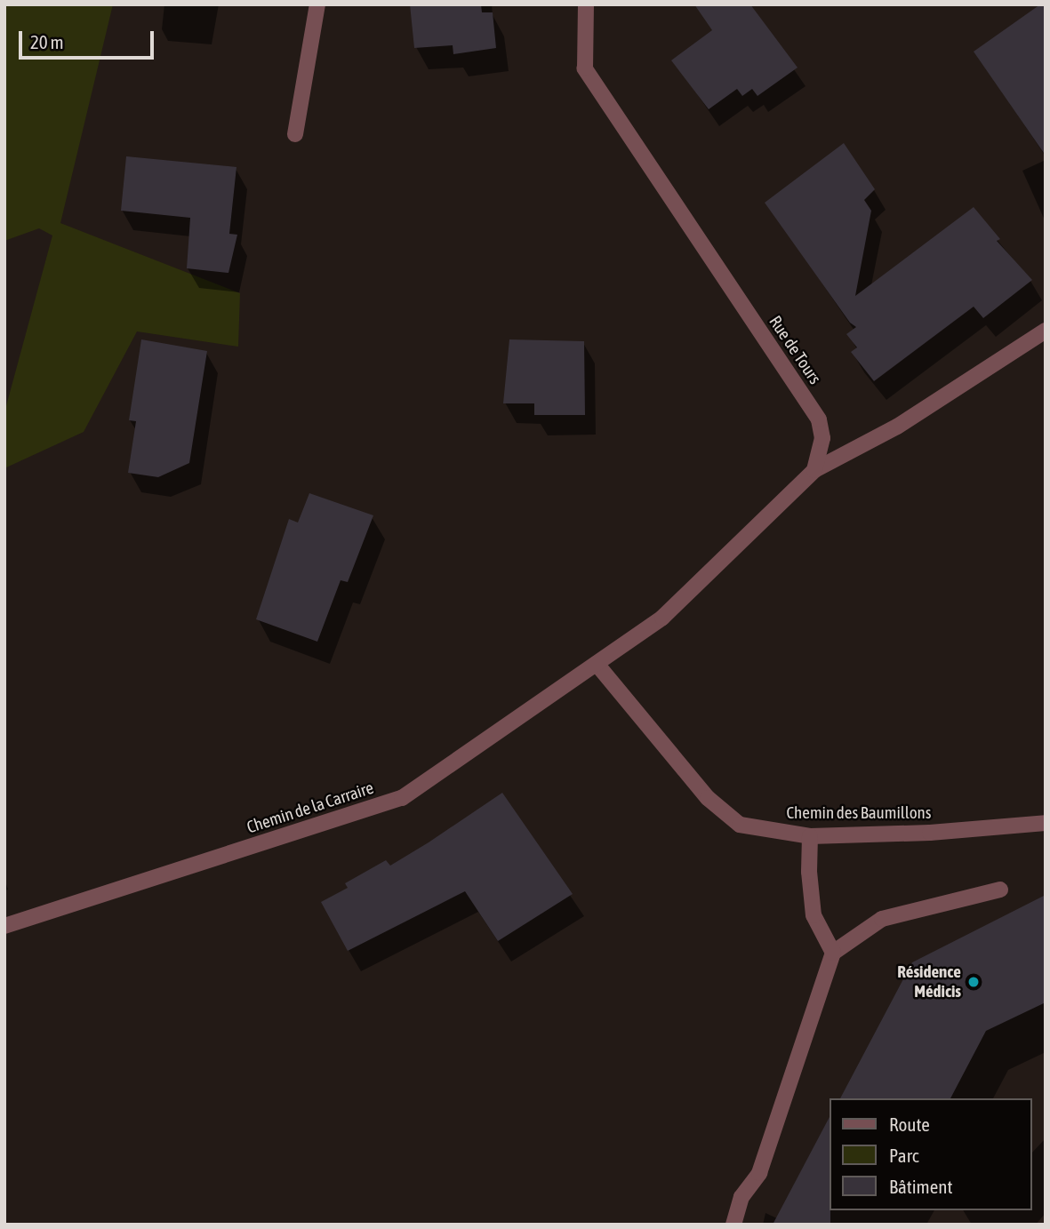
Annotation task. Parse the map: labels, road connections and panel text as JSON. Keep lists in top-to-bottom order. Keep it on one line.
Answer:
{"streets":{"street":["Rue de Tours","Chemin de la Carraire","Chemin des Baumillons"]},"crossings":[["Chemin de la Carraire","Chemin des Baumillons"]],"places":["Résidence Médicis"],"legend":["Route","Parc","Bâtiment"],"scale_bar":"20 m"}
